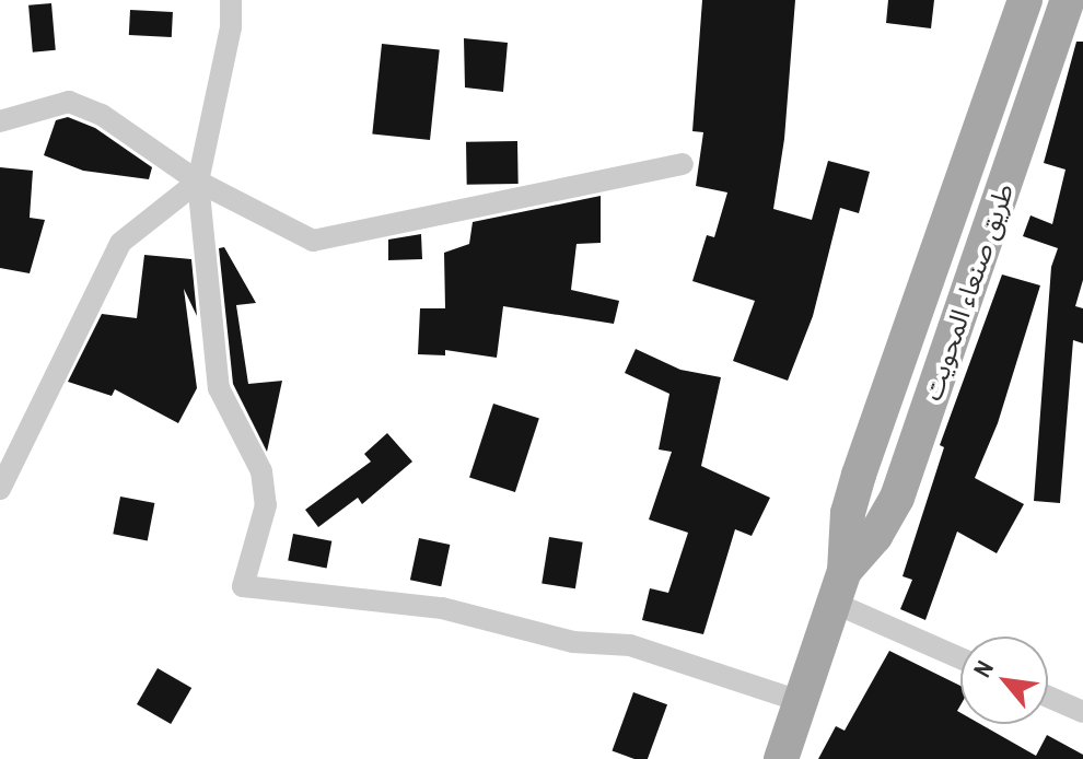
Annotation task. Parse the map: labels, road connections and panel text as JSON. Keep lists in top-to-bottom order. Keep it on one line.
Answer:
{"streets":{"main road":["طريق صنعاء المحويت"]},"north":"top left"}
